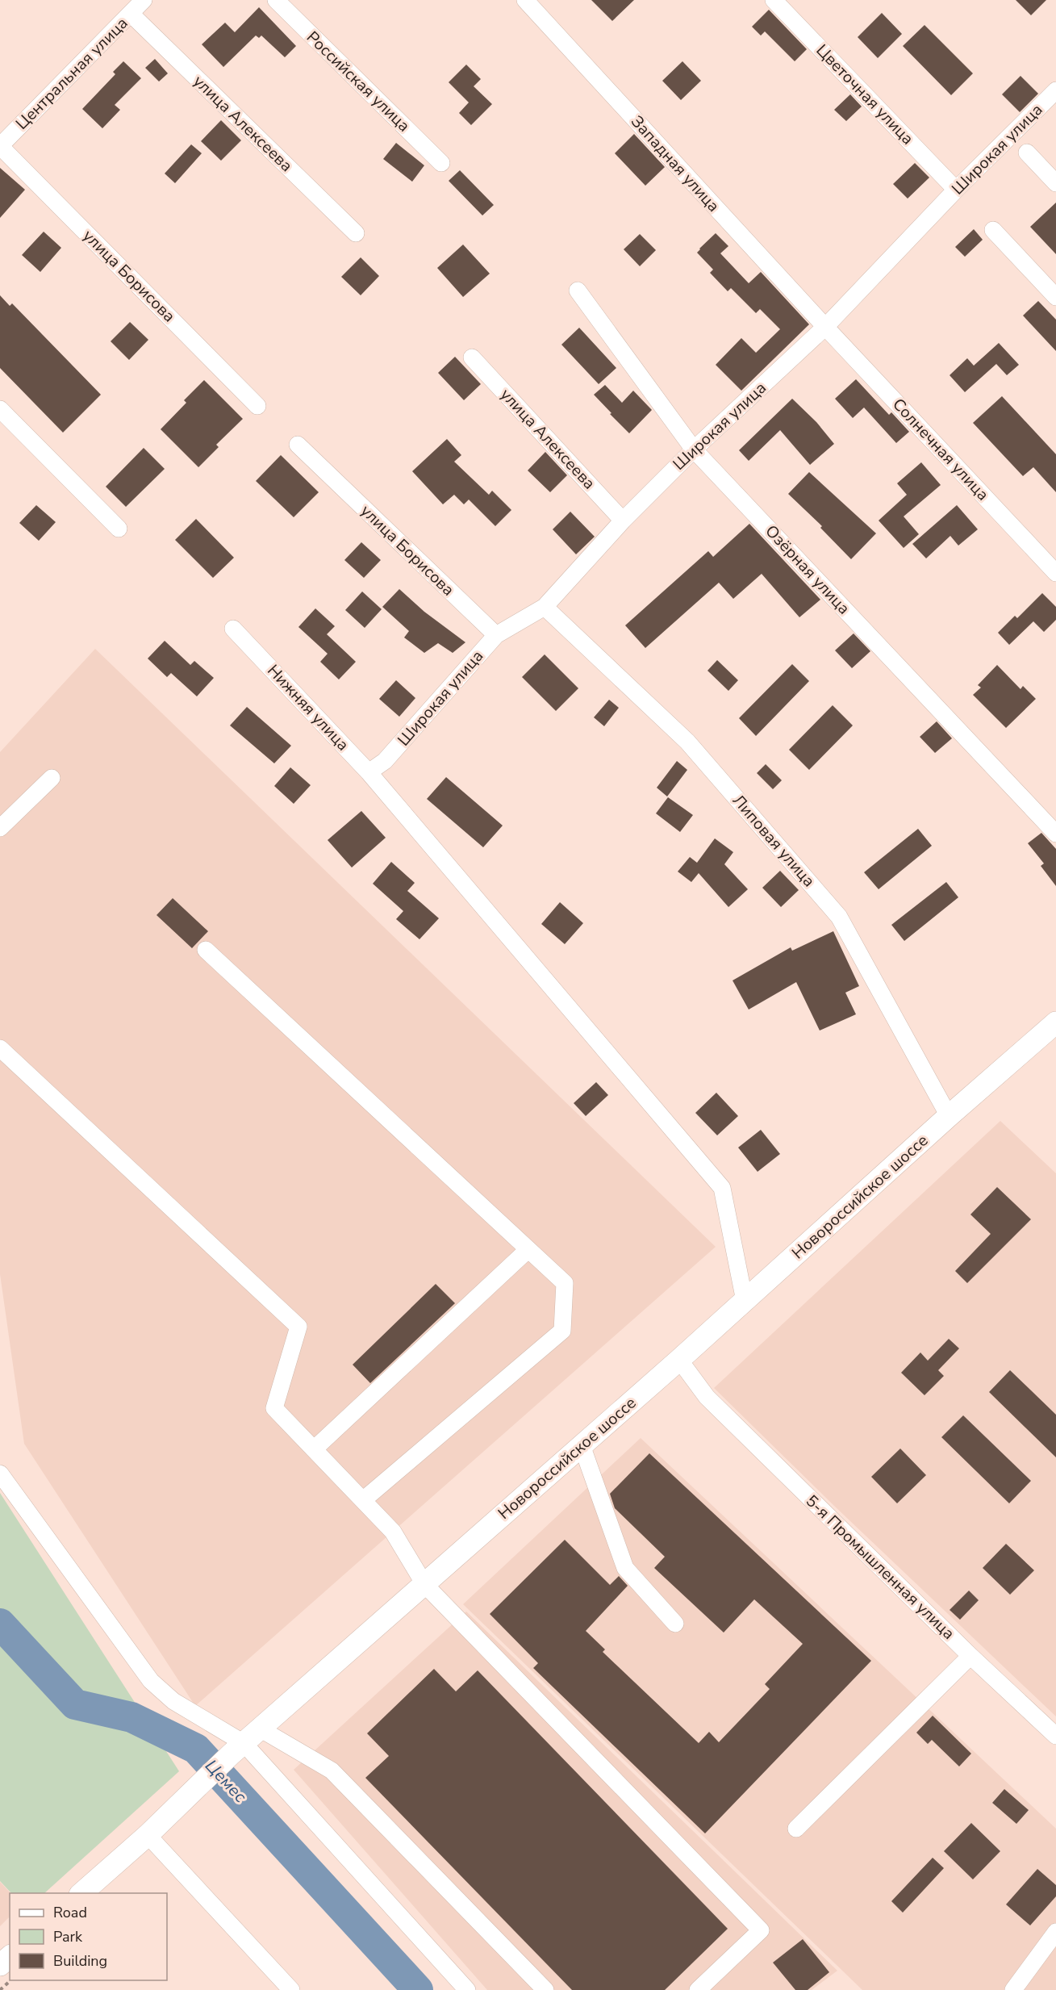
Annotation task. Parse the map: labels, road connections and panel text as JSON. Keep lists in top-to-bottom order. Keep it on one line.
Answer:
{"streets":{"main road":["Новороссийское шоссе"],"street":["Центральная улица","Российская улица","Цветочная улица","улица Алексеева","Широкая улица","Западная улица","улица Борисова","Солнечная улица","Озёрная улица","Нижняя улица","Липовая улица","5-я Промышленная улица"]},"crossings":[["Центральная улица","улица Алексеева"],["Центральная улица","улица Борисова"],["Цветочная улица","Широкая улица"],["улица Алексеева","Широкая улица"],["Широкая улица","Западная улица"],["Широкая улица","улица Борисова"],["Широкая улица","Солнечная улица"],["Широкая улица","Озёрная улица"],["Широкая улица","Нижняя улица"],["Широкая улица","Липовая улица"],["Западная улица","Солнечная улица"],["Нижняя улица","Новороссийское шоссе"],["Липовая улица","Новороссийское шоссе"],["Новороссийское шоссе","5-я Промышленная улица"]],"water":["Цемес"],"legend":["Road","Park","Building"]}
